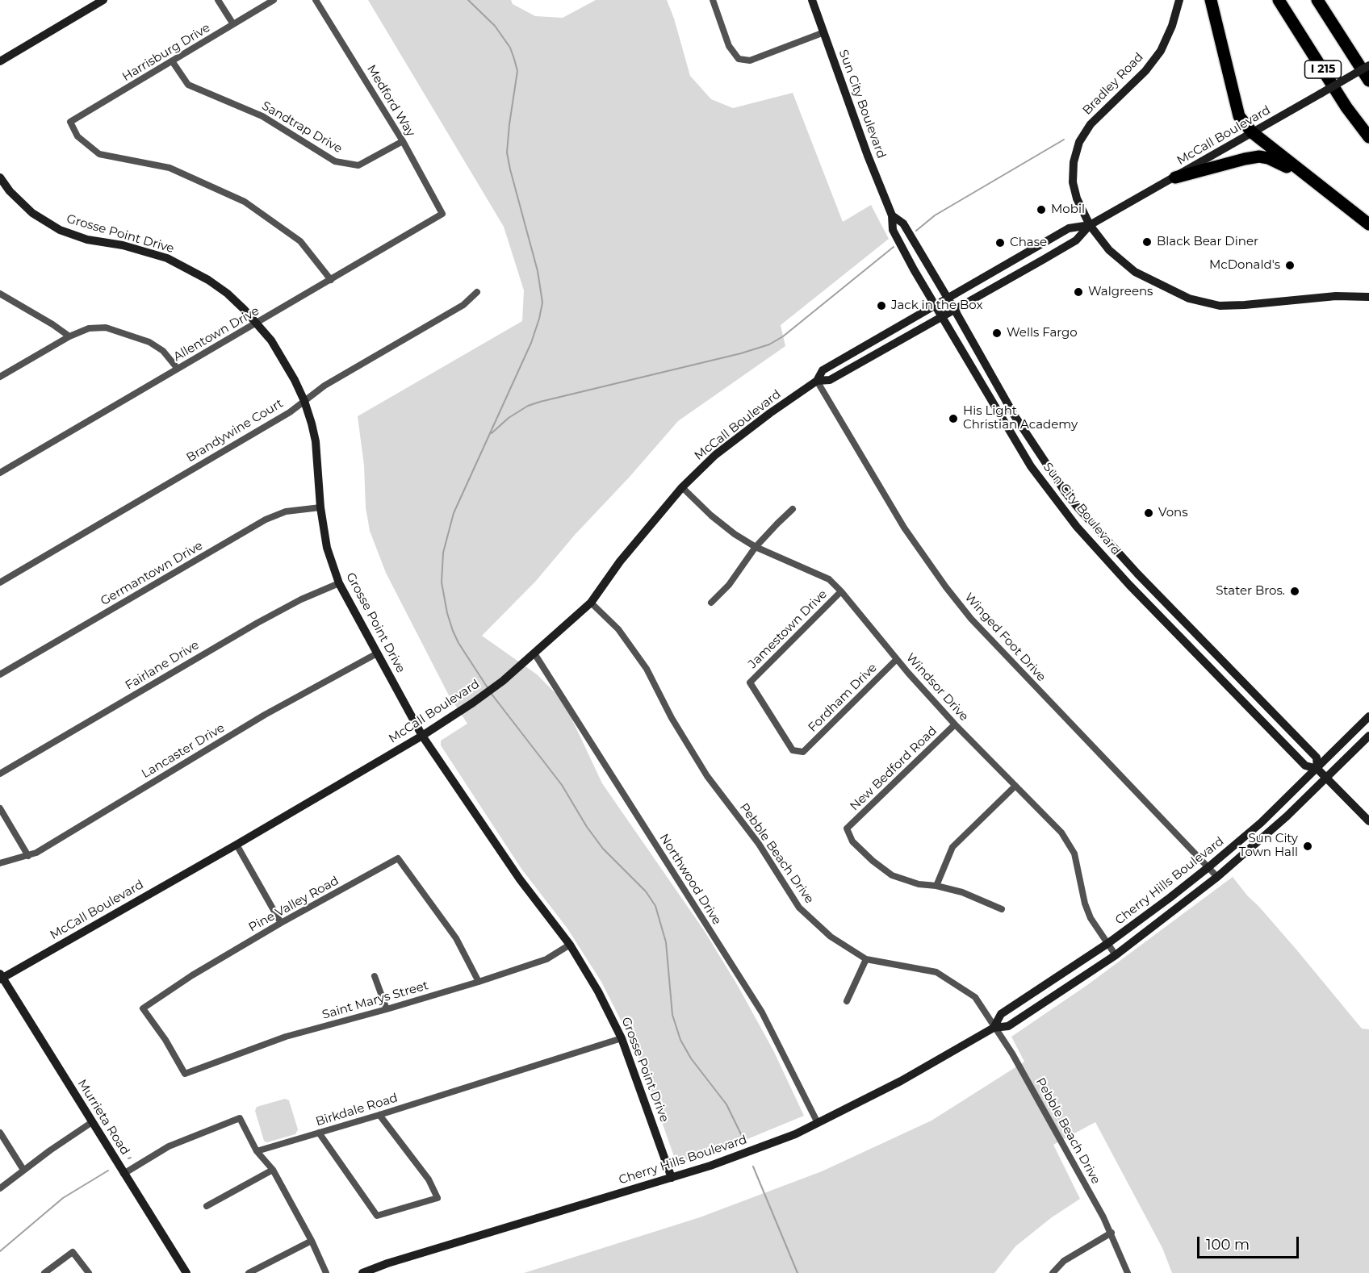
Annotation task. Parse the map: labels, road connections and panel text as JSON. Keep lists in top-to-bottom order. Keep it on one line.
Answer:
{"streets":{"highway":["I 215"],"street":["Harrisburg Drive","Bradley Road","Medford Way","Sun City Boulevard","Sandtrap Drive","McCall Boulevard","Grosse Point Drive","Allentown Drive","Brandywine Court","Germantown Drive","Jamestown Drive","Winged Foot Drive","Fairlane Drive","Windsor Drive","Fordham Drive","Lancaster Drive","New Bedford Road","Pebble Beach Drive","Northwood Drive","Cherry Hills Boulevard","Pine Valley Road","Saint Marys Street","Birkdale Road","Murrieta Road"]},"crossings":[["Harrisburg Drive","Sandtrap Drive"],["Harrisburg Drive","Allentown Drive"],["Bradley Road","McCall Boulevard"],["Medford Way","Sandtrap Drive"],["Medford Way","Allentown Drive"],["Sun City Boulevard","McCall Boulevard"],["Sun City Boulevard","Cherry Hills Boulevard"],["McCall Boulevard","Grosse Point Drive"],["McCall Boulevard","Winged Foot Drive"],["McCall Boulevard","Windsor Drive"],["McCall Boulevard","Pebble Beach Drive"],["McCall Boulevard","Northwood Drive"],["McCall Boulevard","Murrieta Road"],["Grosse Point Drive","Allentown Drive"],["Grosse Point Drive","Brandywine Court"],["Grosse Point Drive","Germantown Drive"],["Grosse Point Drive","Fairlane Drive"],["Grosse Point Drive","Lancaster Drive"],["Grosse Point Drive","Cherry Hills Boulevard"],["Grosse Point Drive","Saint Marys Street"],["Grosse Point Drive","Birkdale Road"],["Jamestown Drive","Windsor Drive"],["Jamestown Drive","Fordham Drive"],["Winged Foot Drive","Cherry Hills Boulevard"],["Windsor Drive","Fordham Drive"],["Windsor Drive","New Bedford Road"],["Windsor Drive","Cherry Hills Boulevard"],["Pebble Beach Drive","Cherry Hills Boulevard"],["Northwood Drive","Cherry Hills Boulevard"],["Pine Valley Road","Saint Marys Street"]],"places":["Mobil","Black Bear Diner","Chase","McDonald's","Walgreens","Jack in the Box","Wells Fargo","His Light Christian Academy","Vons","Stater Bros.","Sun City Town Hall"],"scale_bar":"100 m"}
